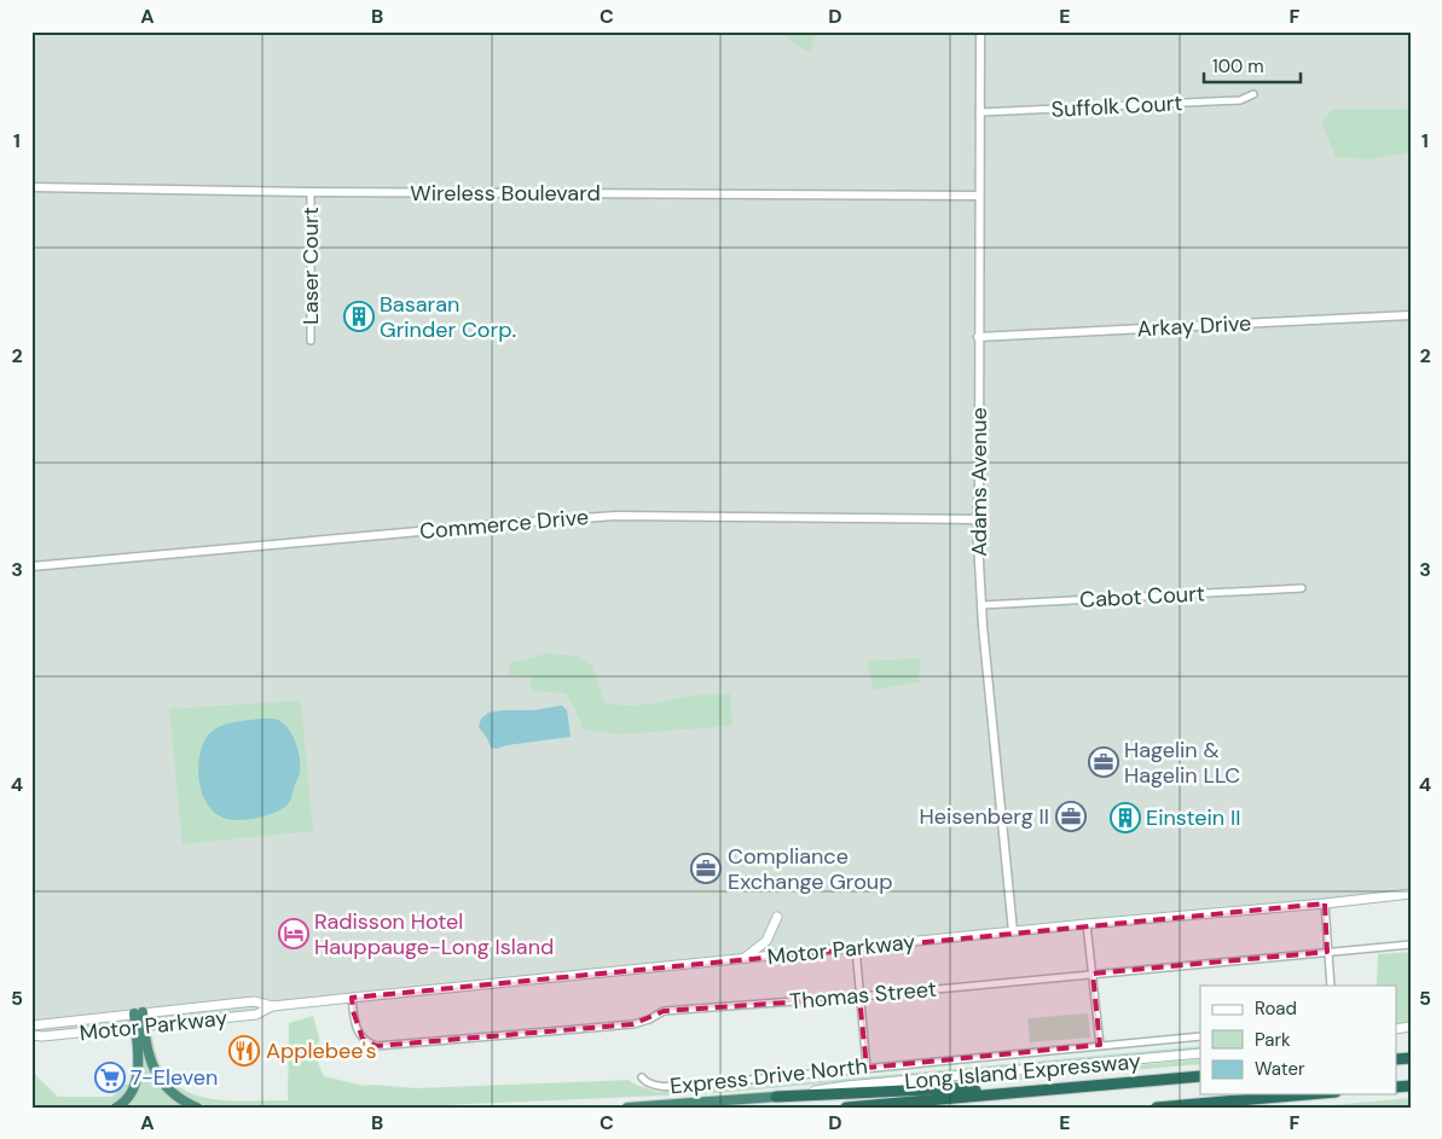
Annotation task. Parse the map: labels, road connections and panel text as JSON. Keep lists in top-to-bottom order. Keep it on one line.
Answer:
{"streets":{"highway":["Long Island Expressway","Express Drive North"],"main road":["Motor Parkway"],"street":["Suffolk Court","Wireless Boulevard","Laser Court","Arkay Drive","Adams Avenue","Commerce Drive","Cabot Court","Thomas Street"]},"crossings":[["Suffolk Court","Adams Avenue"],["Wireless Boulevard","Laser Court"],["Wireless Boulevard","Adams Avenue"],["Arkay Drive","Adams Avenue"],["Adams Avenue","Commerce Drive"],["Adams Avenue","Cabot Court"],["Adams Avenue","Motor Parkway"],["Motor Parkway","Thomas Street"]],"places":{"building":["Basaran Grinder Corp.","Einstein II"],"office":["Hagelin & Hagelin LLC","Heisenberg II","Compliance Exchange Group"],"hotel":["Radisson Hotel Hauppauge-Long Island"],"restaurant":["Applebee's"],"supermarket":["7-Eleven"]},"legend":["Road","Park","Water"],"scale_bar":"100 m","grid":{"columns":["A","B","C","D","E","F"],"rows":["1","2","3","4","5"]}}
